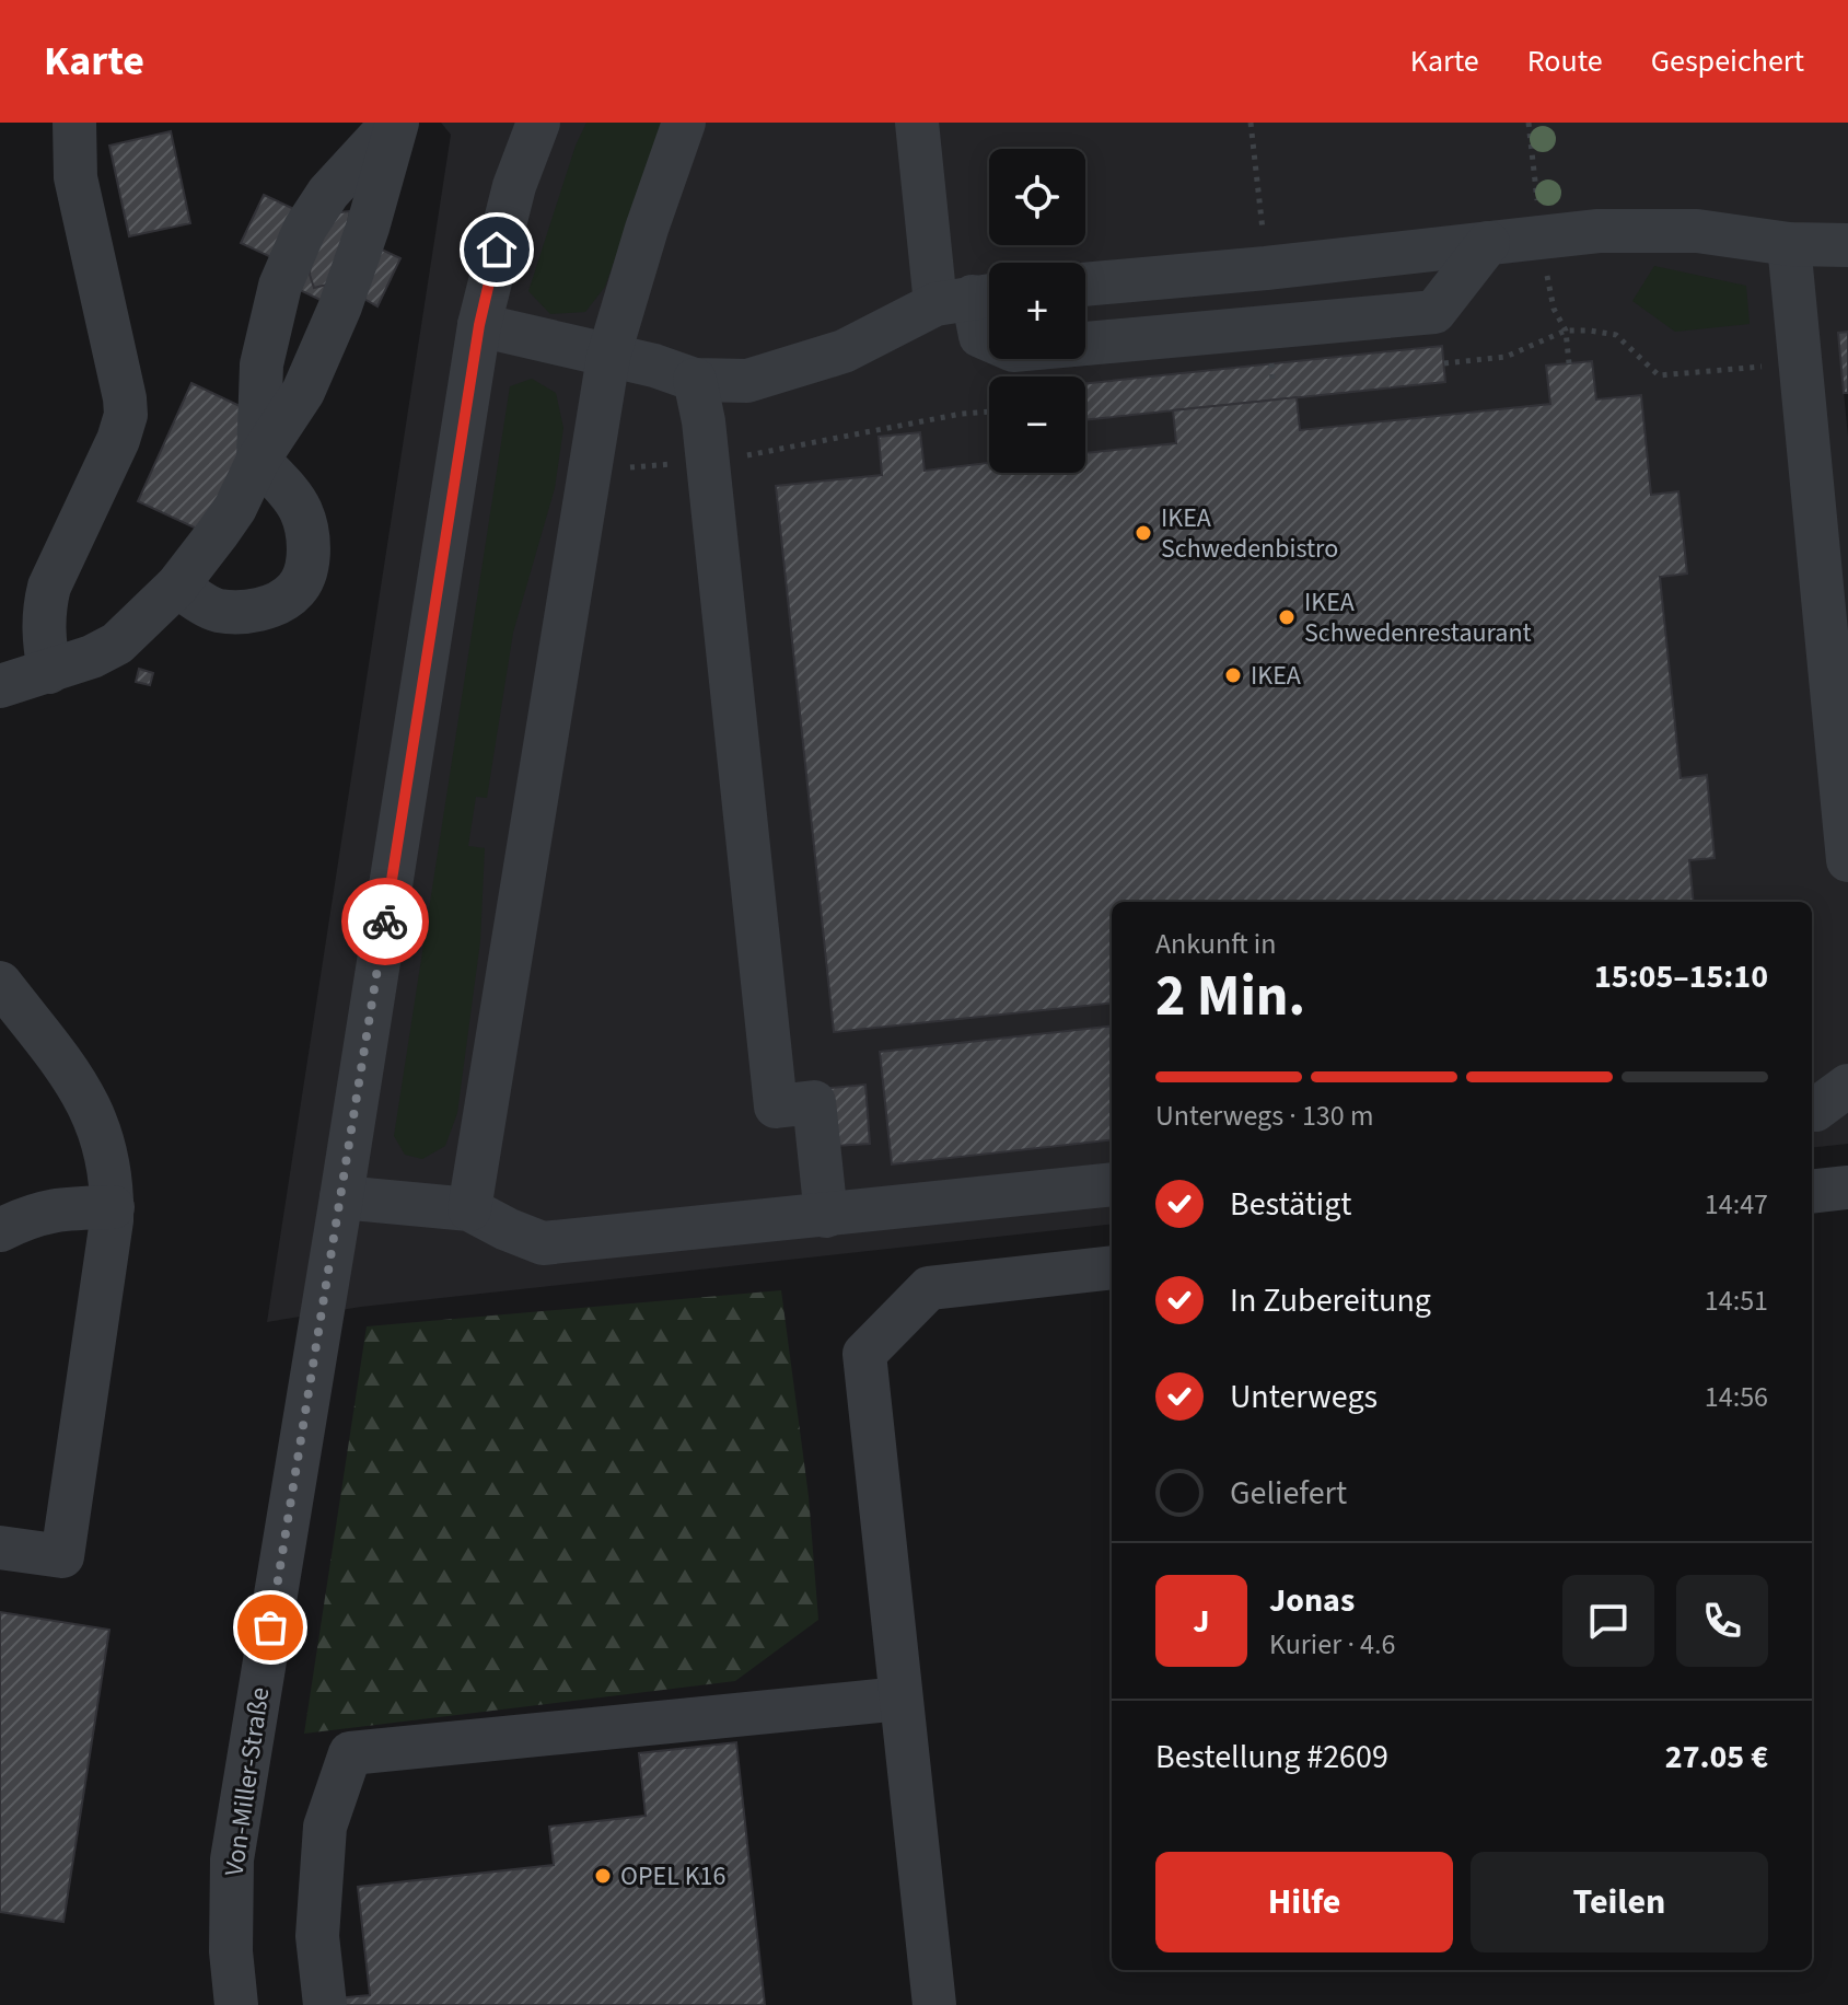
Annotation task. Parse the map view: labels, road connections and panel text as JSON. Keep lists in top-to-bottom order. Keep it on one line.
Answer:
{"streets":{"street":["Von-Miller-Straße"]},"places":["IKEA Schwedenbistro","IKEA Schwedenrestaurant","IKEA","OPEL K16"],"page":{"header":"Karte","nav":["Karte","Route","Gespeichert"],"map_buttons":["+","−"],"heading":["2 Min.","Ankunft in","15:05–15:10"],"panel":["Jonas","Kurier · 4.6","Bestellung #2609","27.05 €"],"bar":"Unterwegs · 130 m","list":[["Bestätigt","14:47"],["In Zubereitung","14:51"],["Unterwegs","14:56"],"Geliefert"],"round":"J","buttons":["Hilfe","Teilen"]}}
